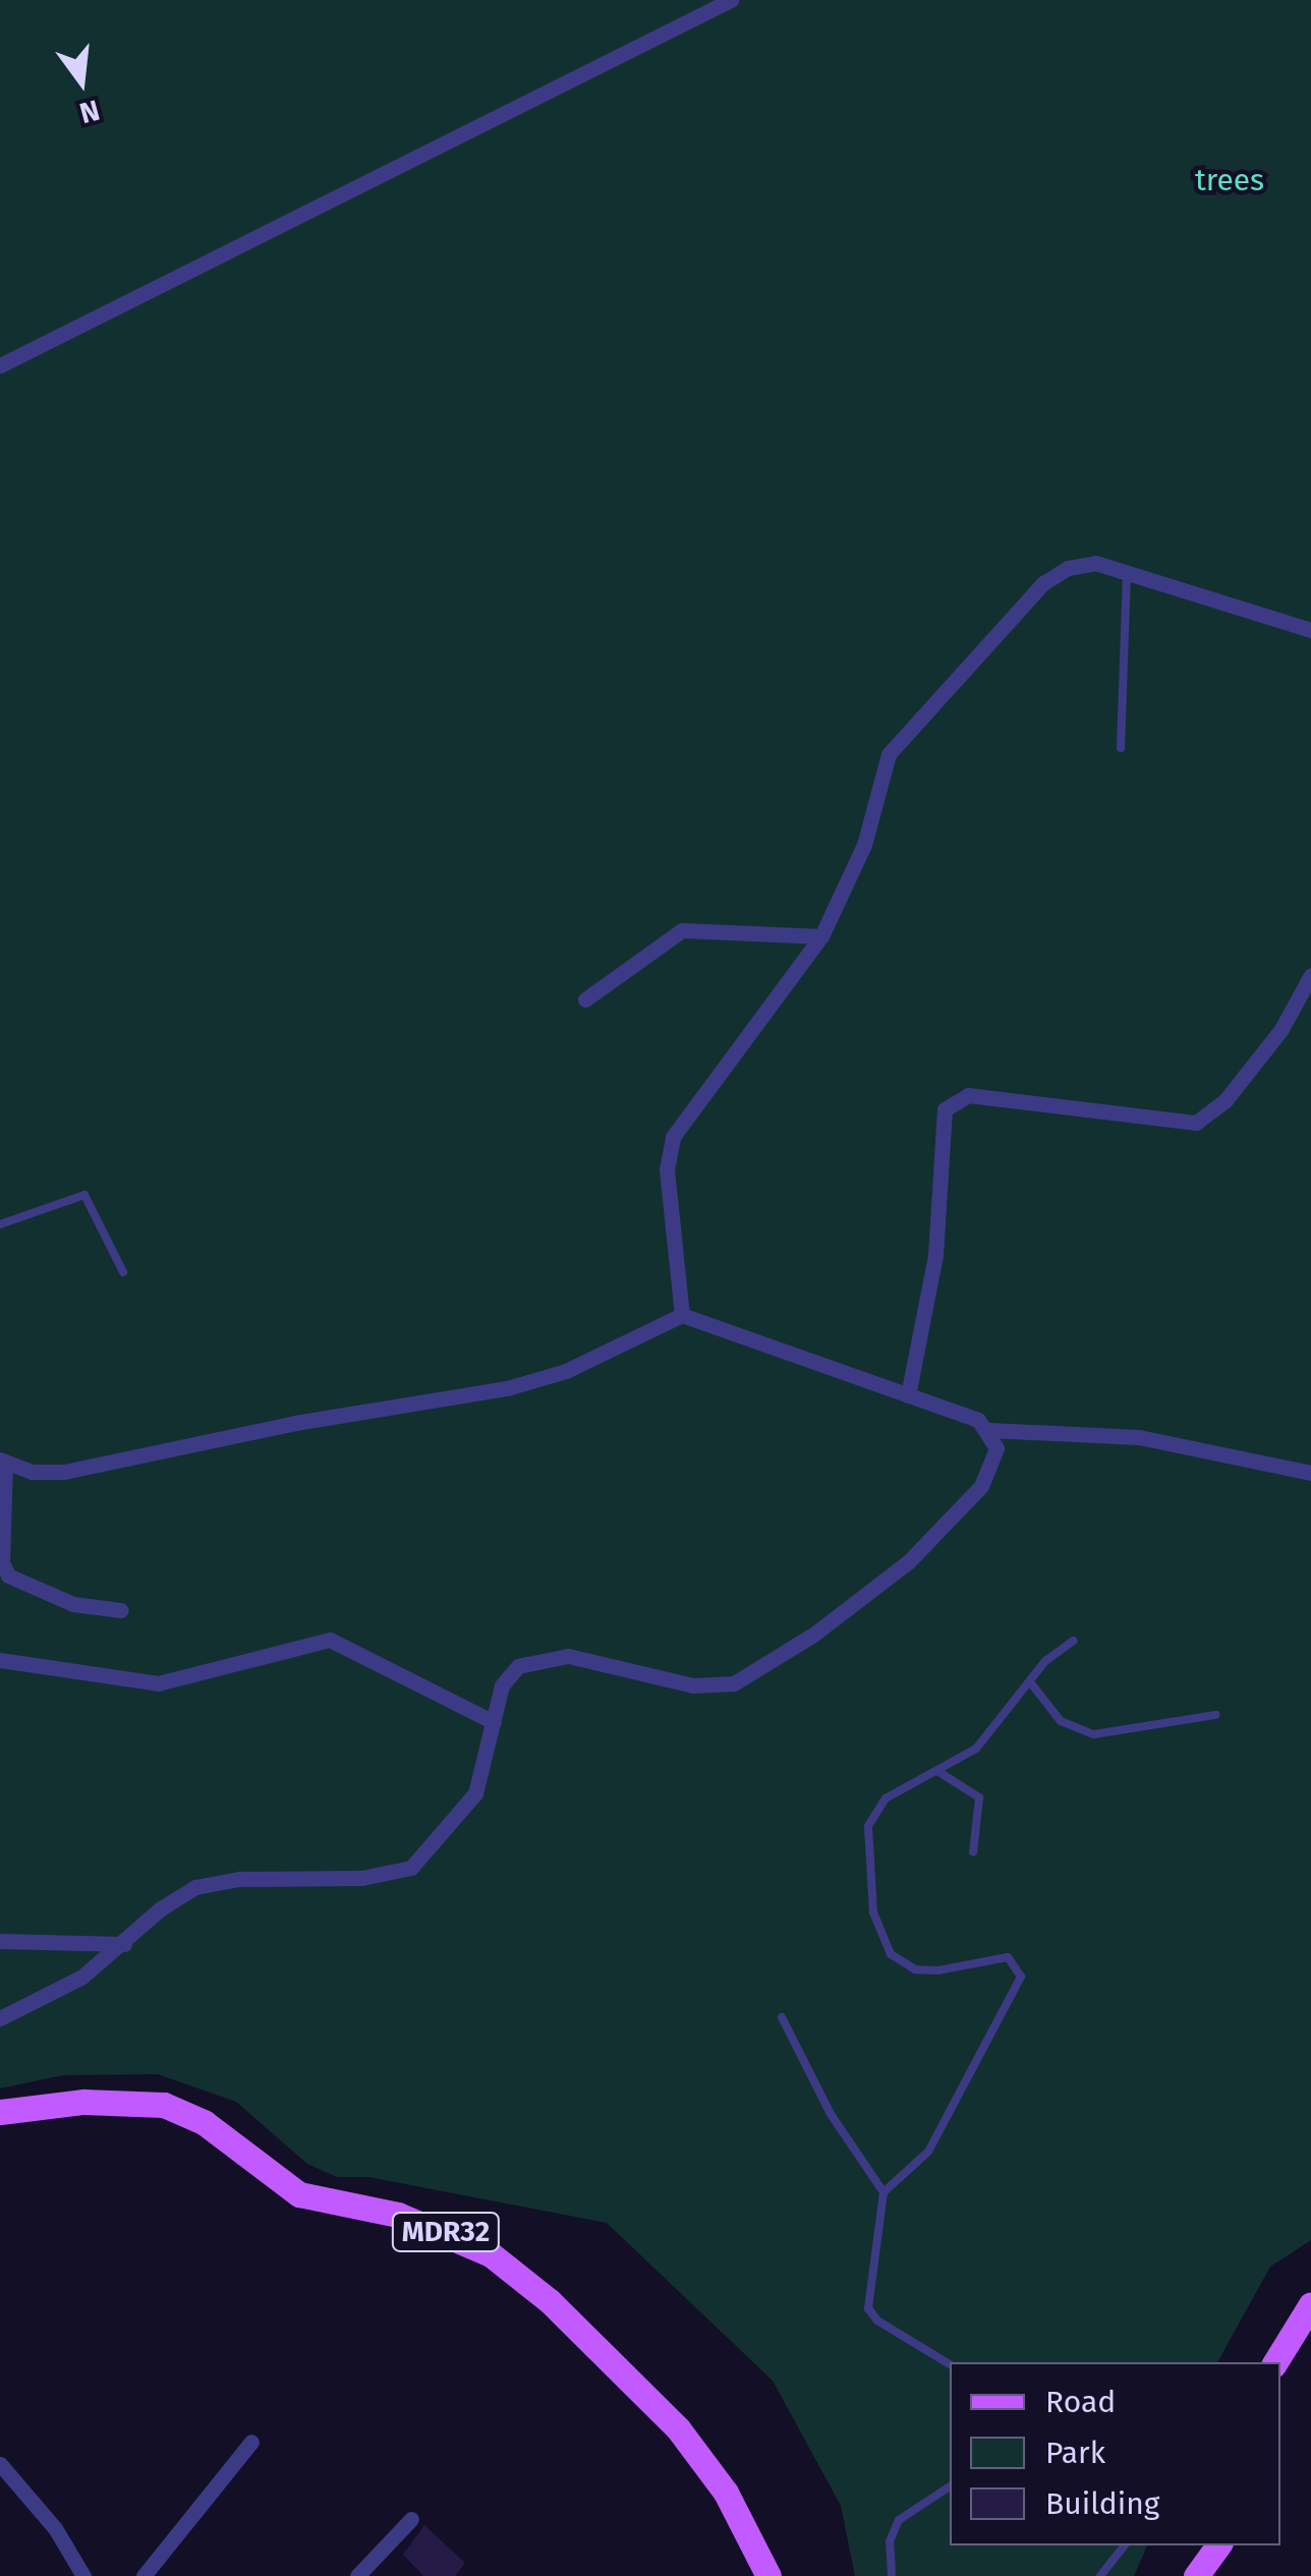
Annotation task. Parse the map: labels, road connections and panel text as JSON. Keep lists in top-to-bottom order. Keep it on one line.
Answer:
{"streets":{"main road":["MDR32"]},"parks":["trees"],"legend":["Road","Park","Building"],"north":"bottom"}
